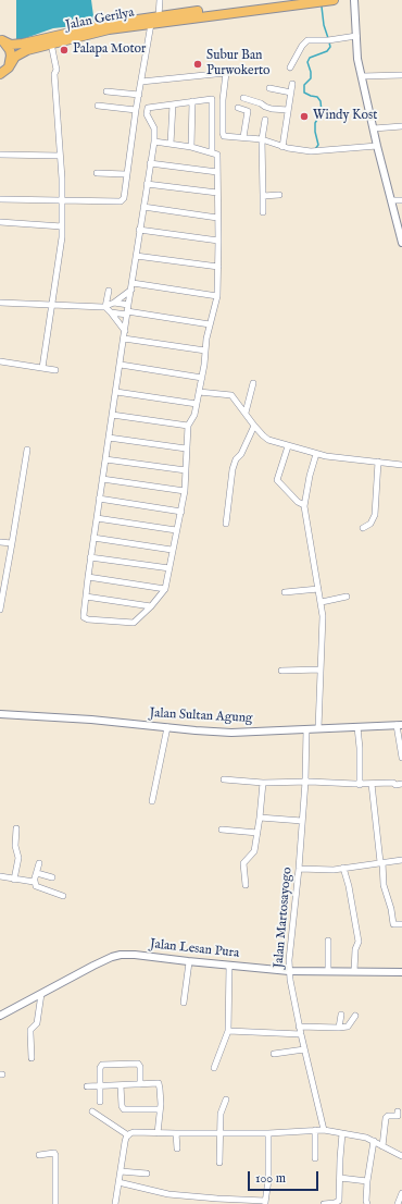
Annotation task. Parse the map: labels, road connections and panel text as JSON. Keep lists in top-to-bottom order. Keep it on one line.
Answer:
{"streets":{"highway":["Jalan Gerilya"],"street":["Jalan Sultan Agung","Jalan Martosayogo","Jalan Lesan Pura"]},"crossings":[["Jalan Sultan Agung","Jalan Martosayogo"],["Jalan Martosayogo","Jalan Lesan Pura"]],"places":["Palapa Motor","Subur Ban Purwokerto","Windy Kost"],"scale_bar":"100 m"}
